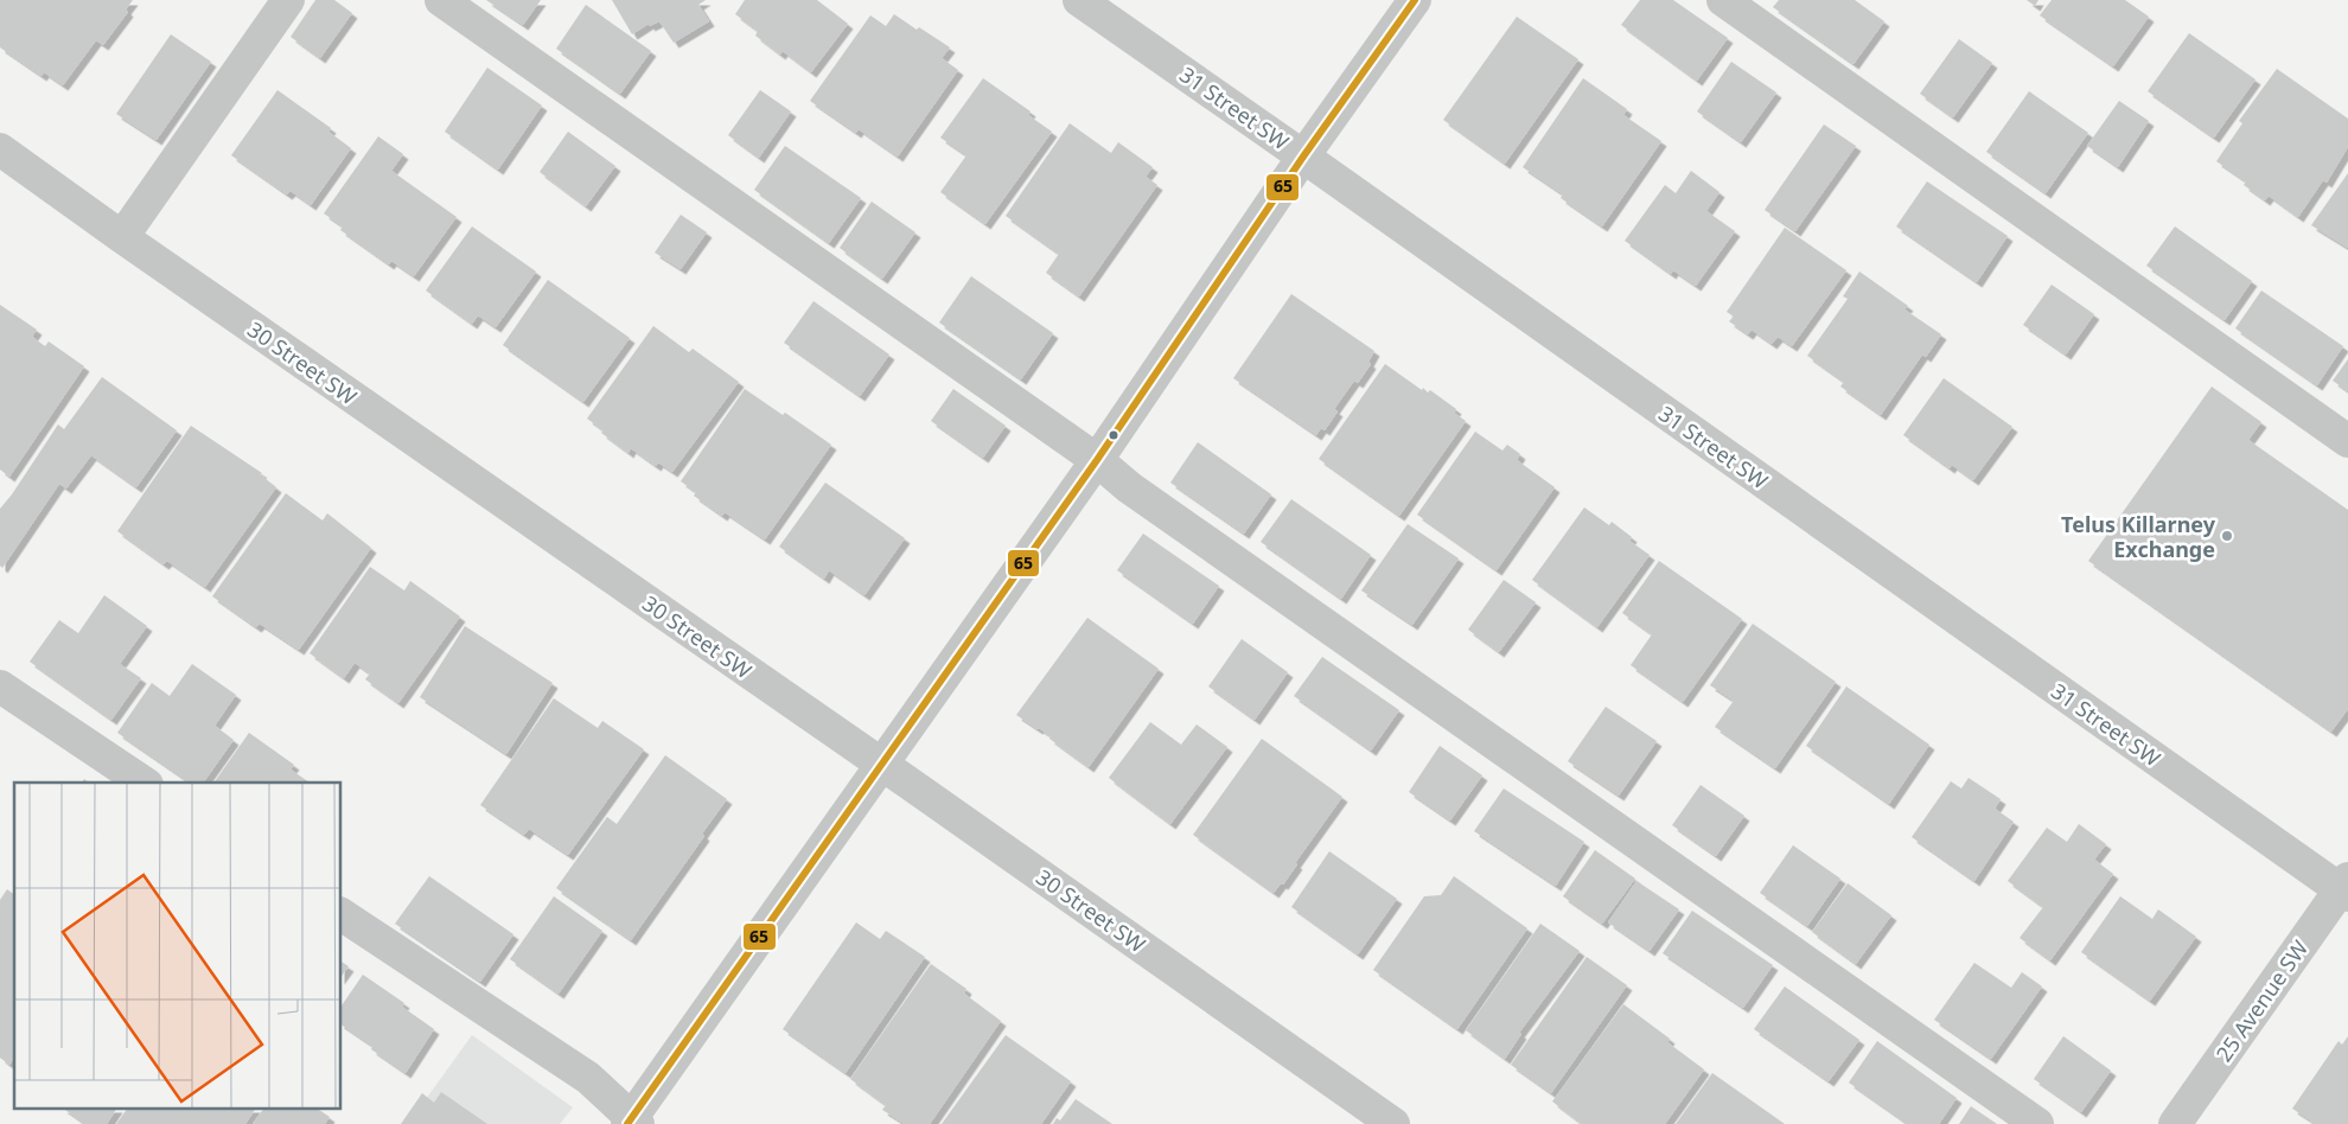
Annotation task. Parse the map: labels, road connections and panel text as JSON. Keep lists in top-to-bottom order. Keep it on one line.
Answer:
{"streets":{"street":["31 Street SW","30 Street SW","25 Avenue SW"]},"crossings":[["31 Street SW","25 Avenue SW"]],"places":["Telus Killarney Exchange"],"lines":["transit line 65"]}
